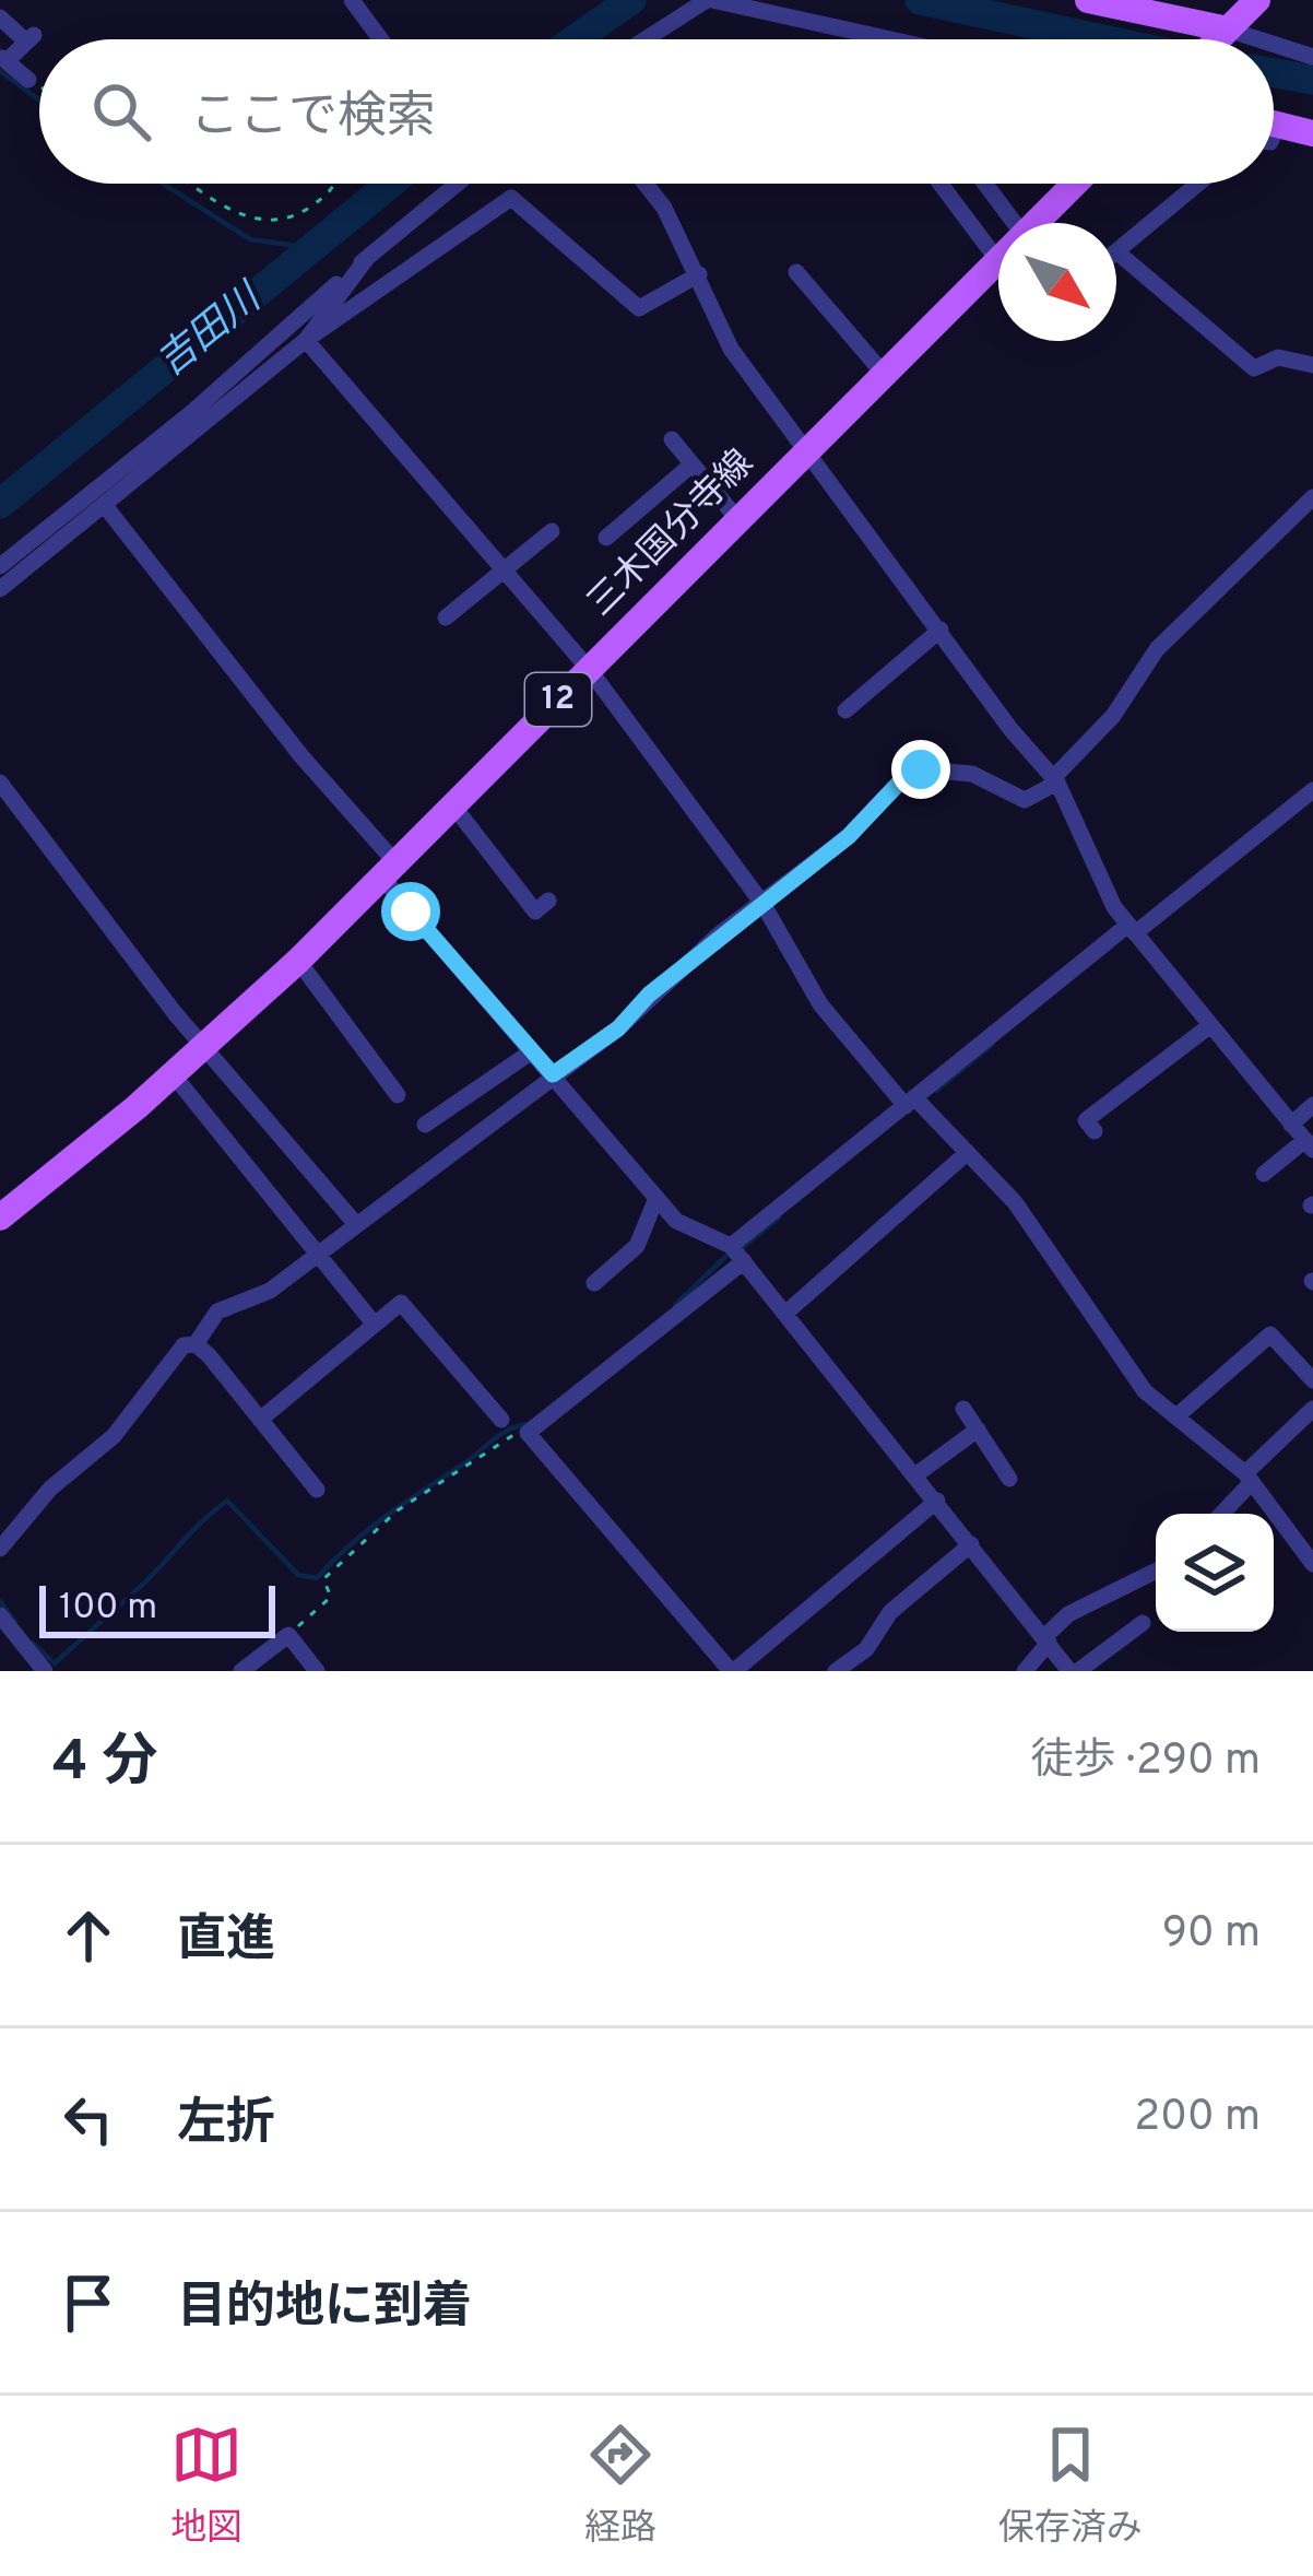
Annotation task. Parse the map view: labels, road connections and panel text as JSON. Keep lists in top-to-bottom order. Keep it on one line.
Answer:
{"streets":{"main road":["三木国分寺線","12"]},"water":["吉田川"],"scale_bar":"100 m","north":"bottom right","page":{"search":"ここで検索","scale":"100 m","heading":["4 分","徒歩 · 290 m"],"list":[["直進","90 m"],["左折","200 m"],"目的地に到着"],"nav":["地図","経路","保存済み"]}}
